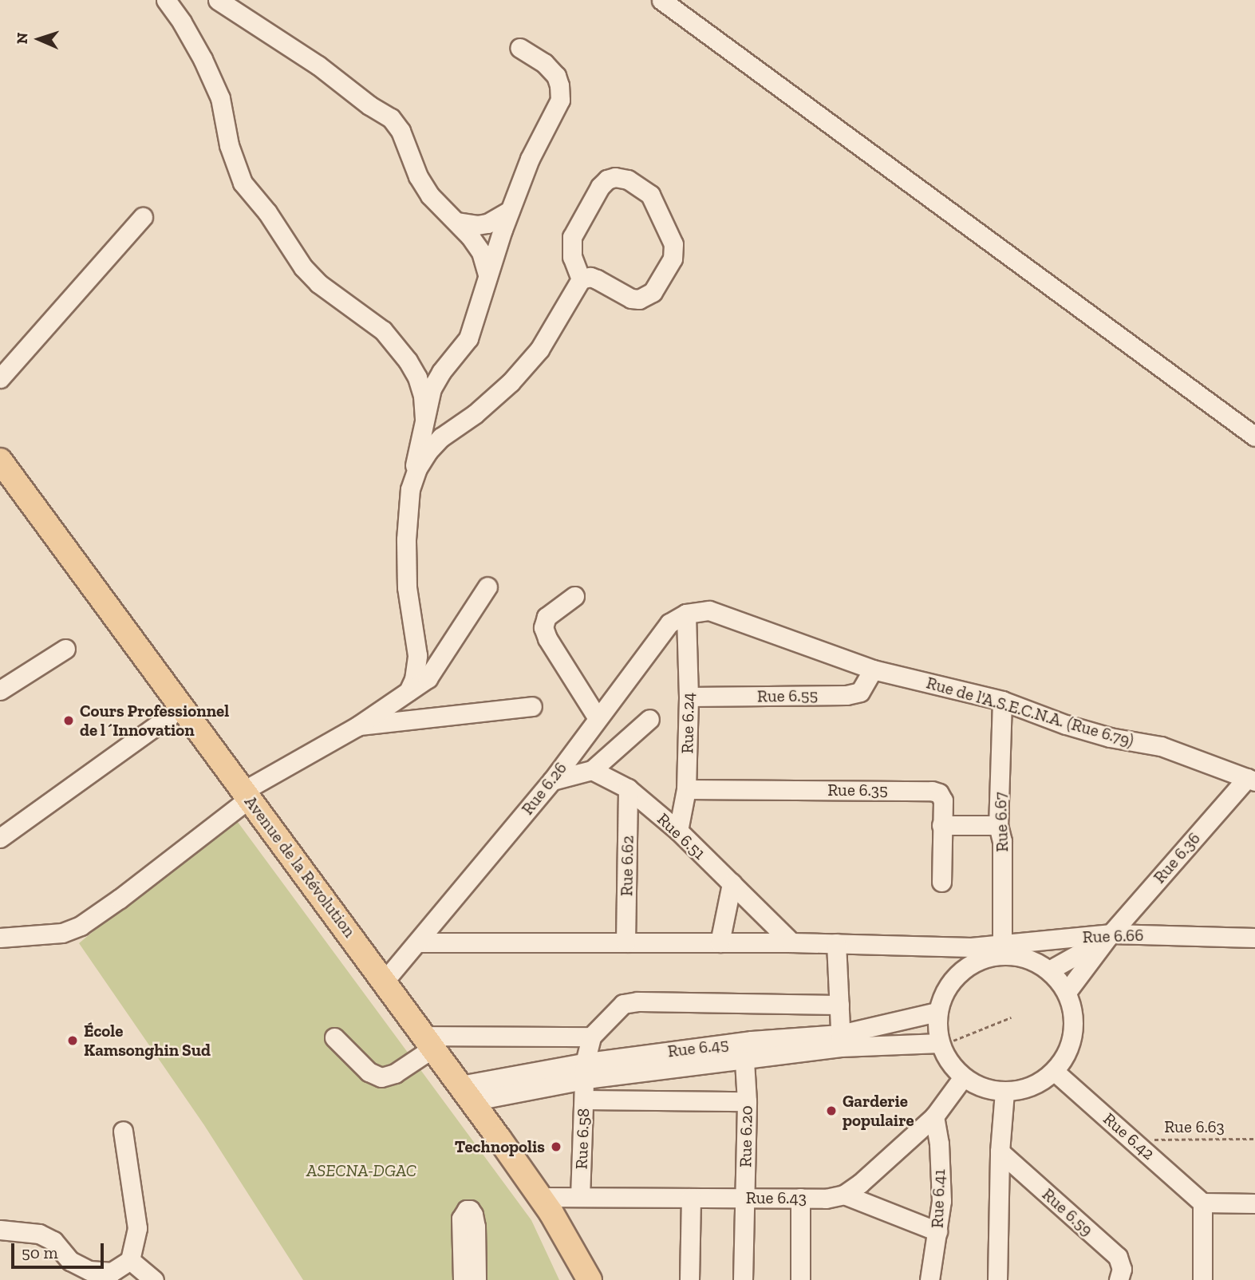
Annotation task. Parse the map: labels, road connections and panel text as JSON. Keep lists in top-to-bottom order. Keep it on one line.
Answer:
{"streets":{"main road":["Avenue de la Révolution"],"street":["Rue 6.55","Rue de l'A.S.E.C.N.A. (Rue 6.79)","Rue 6.24","Rue 6.26","Rue 6.35","Rue 6.67","Rue 6.51","Rue 6.36","Rue 6.62","Rue 6.66","Rue 6.45","Rue 6.20","Rue 6.42","Rue 6.58","Rue 6.43","Rue 6.41","Rue 6.59"],"path":["Rue 6.63"]},"crossings":[["Rue 6.55","Rue de l'A.S.E.C.N.A. (Rue 6.79)"],["Rue 6.55","Rue 6.24"],["Rue de l'A.S.E.C.N.A. (Rue 6.79)","Rue 6.26"],["Rue de l'A.S.E.C.N.A. (Rue 6.79)","Rue 6.67"],["Rue de l'A.S.E.C.N.A. (Rue 6.79)","Rue 6.36"],["Rue 6.24","Rue 6.26"],["Rue 6.24","Rue 6.35"],["Rue 6.24","Rue 6.51"],["Rue 6.26","Avenue de la Révolution"],["Rue 6.26","Rue 6.66"],["Rue 6.67","Rue 6.66"],["Rue 6.51","Rue 6.62"],["Rue 6.51","Rue 6.66"],["Rue 6.36","Rue 6.66"],["Rue 6.36","Rue 6.45"],["Rue 6.36","Rue 6.42"],["Rue 6.36","Rue 6.43"],["Rue 6.62","Rue 6.66"],["Avenue de la Révolution","Rue 6.45"],["Avenue de la Révolution","Rue 6.43"],["Rue 6.45","Rue 6.20"],["Rue 6.45","Rue 6.42"],["Rue 6.45","Rue 6.58"],["Rue 6.45","Rue 6.43"],["Rue 6.63","Rue 6.42"],["Rue 6.20","Rue 6.43"],["Rue 6.42","Rue 6.43"],["Rue 6.58","Rue 6.43"],["Rue 6.43","Rue 6.41"]],"parks":["ASECNA-DGAC"],"places":["Cours Professionnel de l´Innovation","École Kamsonghin Sud","Garderie populaire","Technopolis"],"scale_bar":"50 m","north":"left"}
